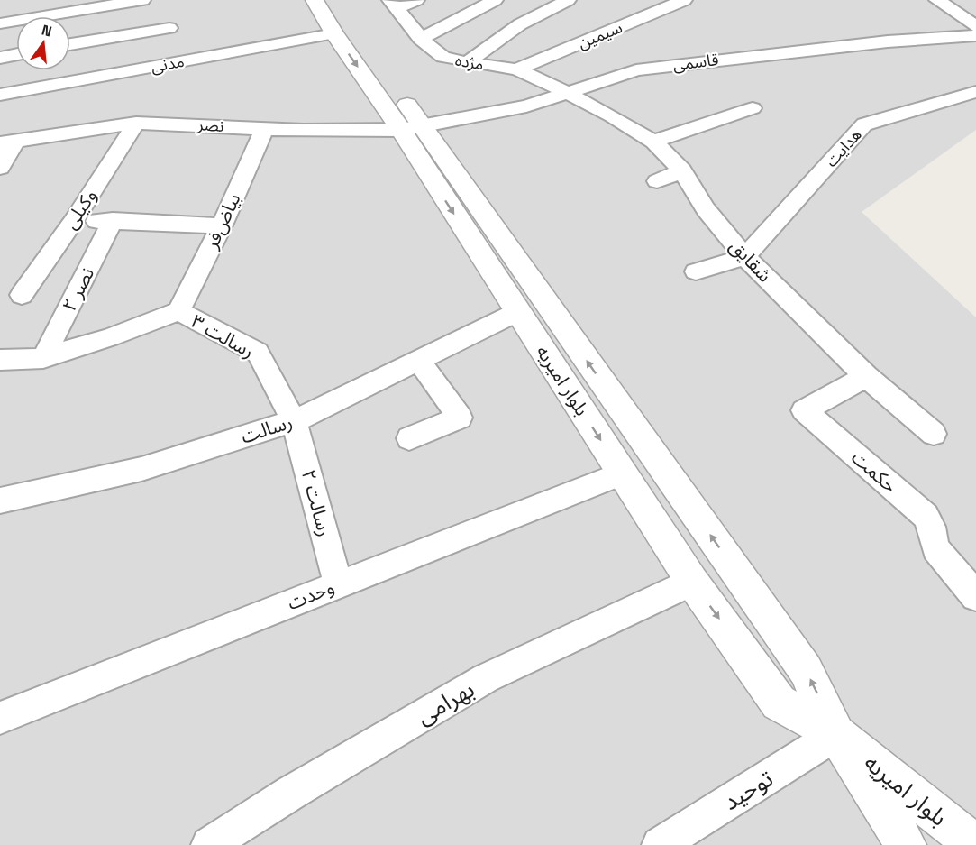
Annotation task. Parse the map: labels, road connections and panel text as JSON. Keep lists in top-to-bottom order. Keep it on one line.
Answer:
{"streets":{"street":["سیمین","مژده","قاسمی","مدنی","نصر","هدایت","وکیلی","بیاض‌فر","شقایق","نصر ۲","رسالت ۳","بلوار امیریه","رسالت","حکمت","رسالت ۲","وحدت","بهرامی","توحید"]},"crossings":[["سیمین","مژده"],["مژده","قاسمی"],["مژده","شقایق"],["قاسمی","نصر"],["قاسمی","شقایق"],["قاسمی","بلوار امیریه"],["مدنی","بلوار امیریه"],["نصر","وکیلی"],["نصر","بیاض‌فر"],["نصر","بلوار امیریه"],["هدایت","شقایق"],["بیاض‌فر","رسالت ۳"],["شقایق","حکمت"],["رسالت ۳","رسالت"],["رسالت ۳","رسالت ۲"],["بلوار امیریه","رسالت"],["بلوار امیریه","وحدت"],["بلوار امیریه","بهرامی"],["بلوار امیریه","توحید"],["رسالت","رسالت ۲"],["رسالت ۲","وحدت"]],"north":"top"}
